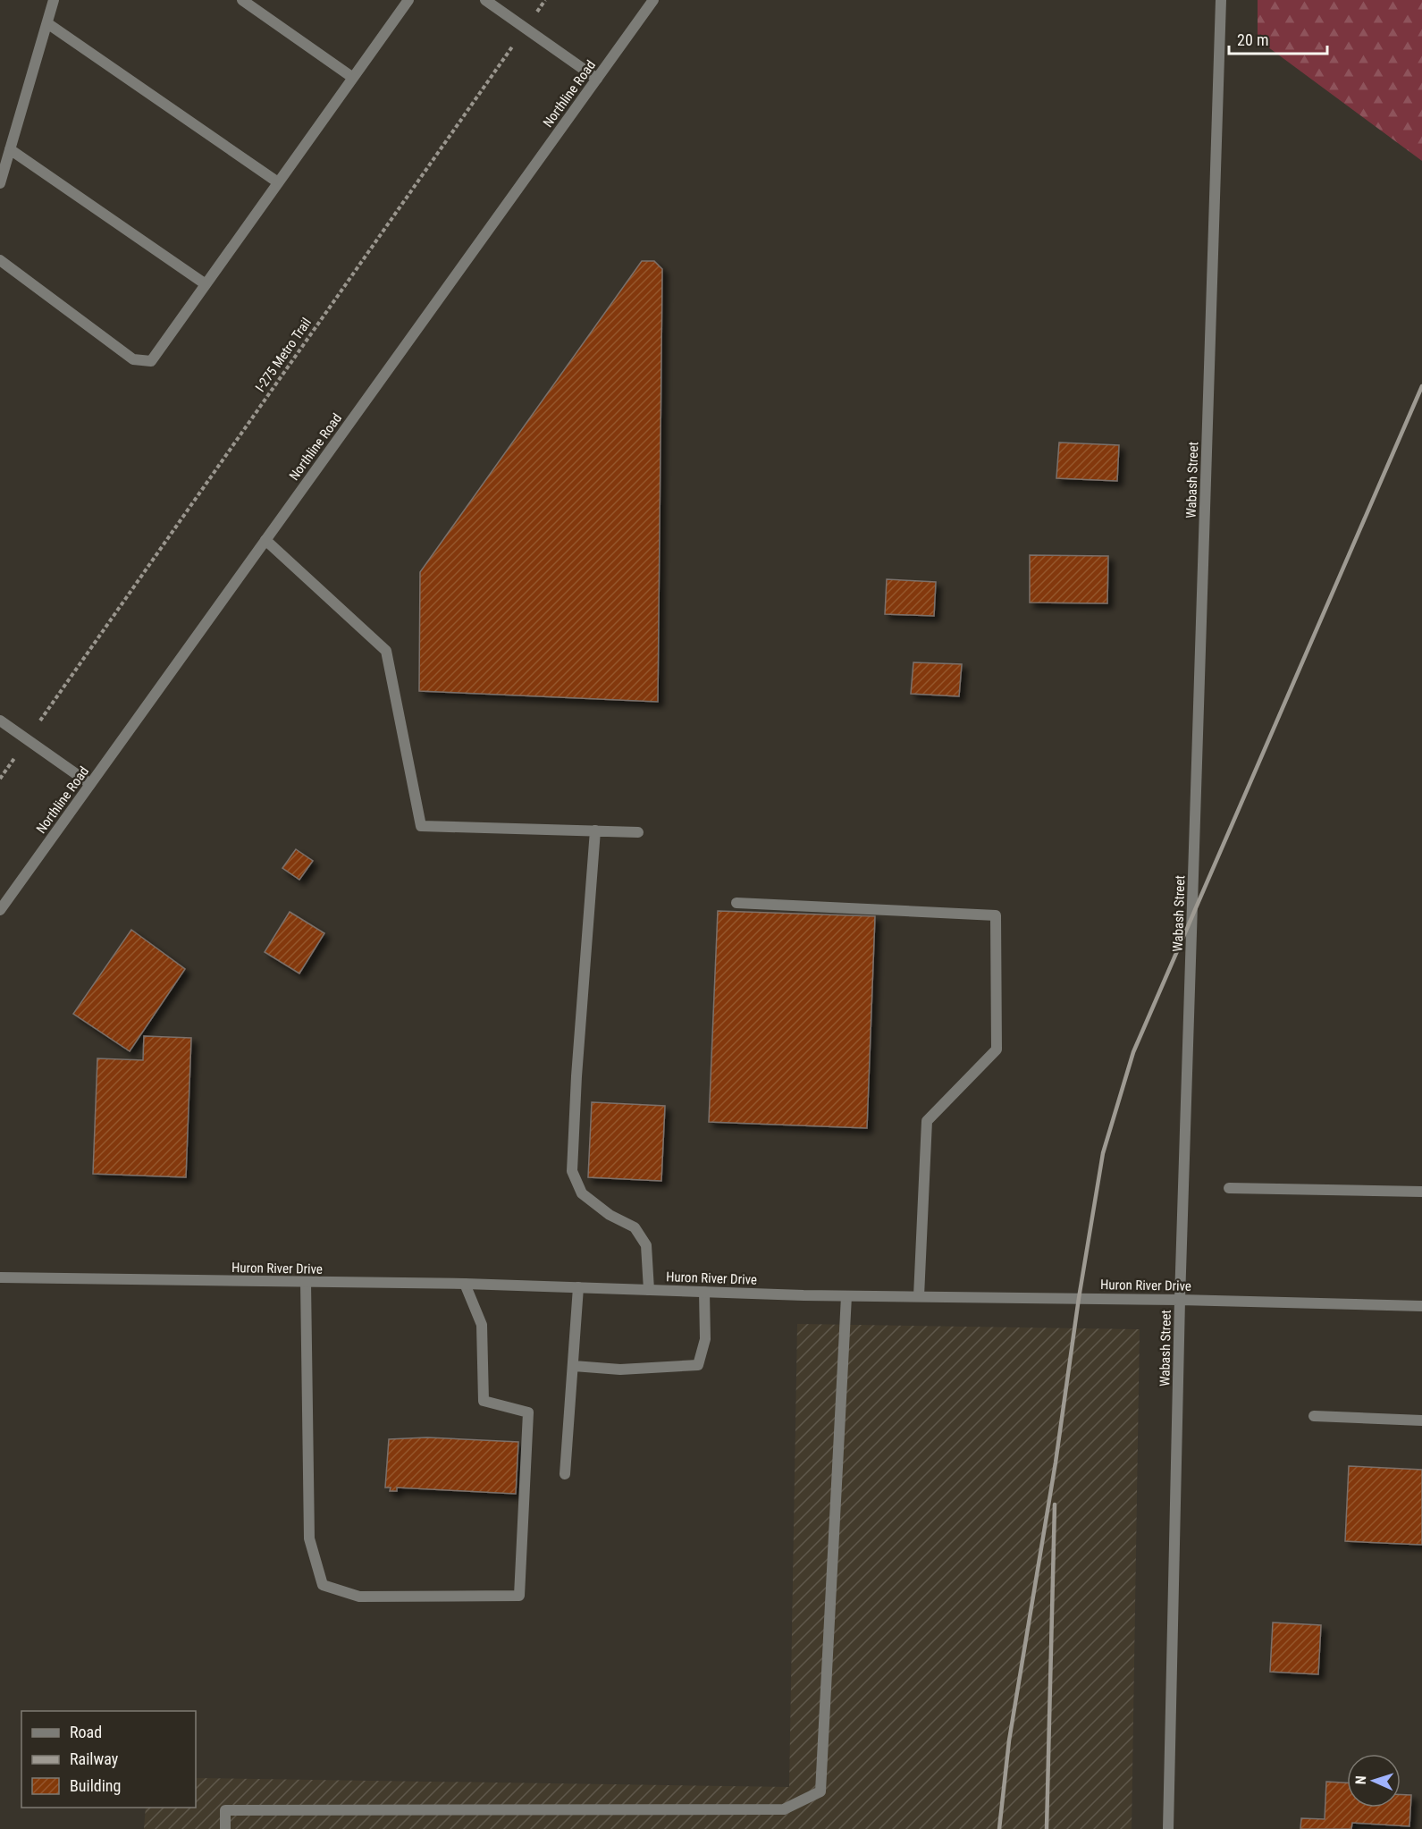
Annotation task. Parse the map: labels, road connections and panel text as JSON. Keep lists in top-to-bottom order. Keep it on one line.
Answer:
{"streets":{"street":["Northline Road","Wabash Street","Huron River Drive"],"path":["I-275 Metro Trail"]},"crossings":[["Wabash Street","Huron River Drive"]],"legend":["Road","Railway","Building"],"scale_bar":"20 m","north":"left"}
